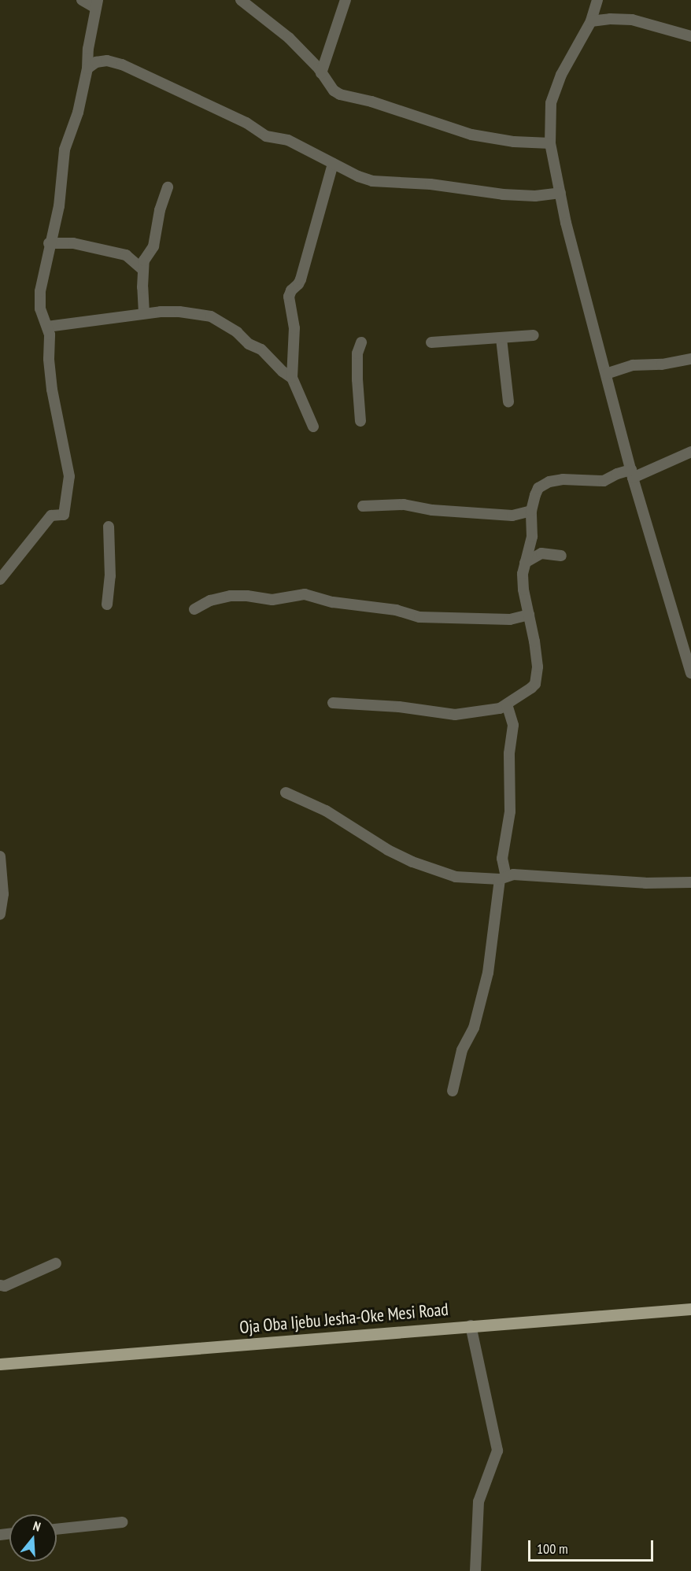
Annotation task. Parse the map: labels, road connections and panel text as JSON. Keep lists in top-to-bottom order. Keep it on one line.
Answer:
{"streets":{"main road":["Oja Oba Ijebu Jesha-Oke Mesi Road"]},"scale_bar":"100 m","north":"top"}
